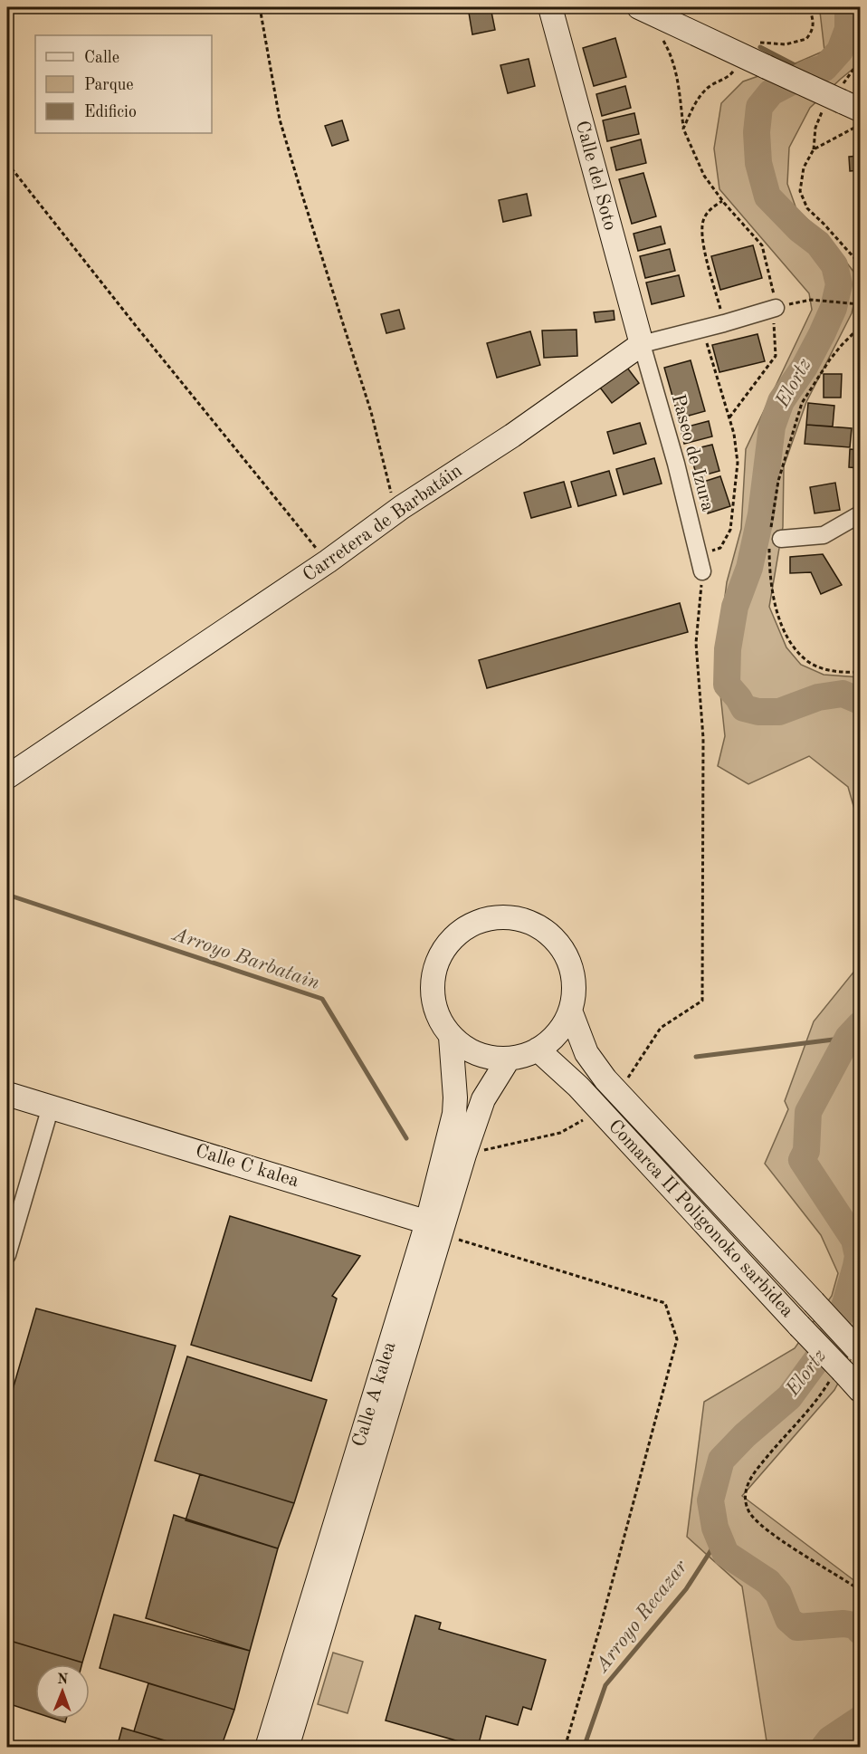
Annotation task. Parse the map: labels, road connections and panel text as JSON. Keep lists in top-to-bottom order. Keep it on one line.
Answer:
{"streets":{"street":["Calle del Soto","Paseo de Izura","Carretera de Barbatáin","Calle C kalea","Comarca II Poligonoko sarbidea","Calle A kalea"]},"crossings":[["Calle del Soto","Paseo de Izura"],["Calle del Soto","Carretera de Barbatáin"],["Paseo de Izura","Carretera de Barbatáin"],["Calle C kalea","Calle A kalea"],["Comarca II Poligonoko sarbidea","Calle A kalea"]],"water":["Elortz","Arroyo Barbatain","Arroyo Recazar"],"legend":["Calle","Parque","Edificio"],"north":"top"}
